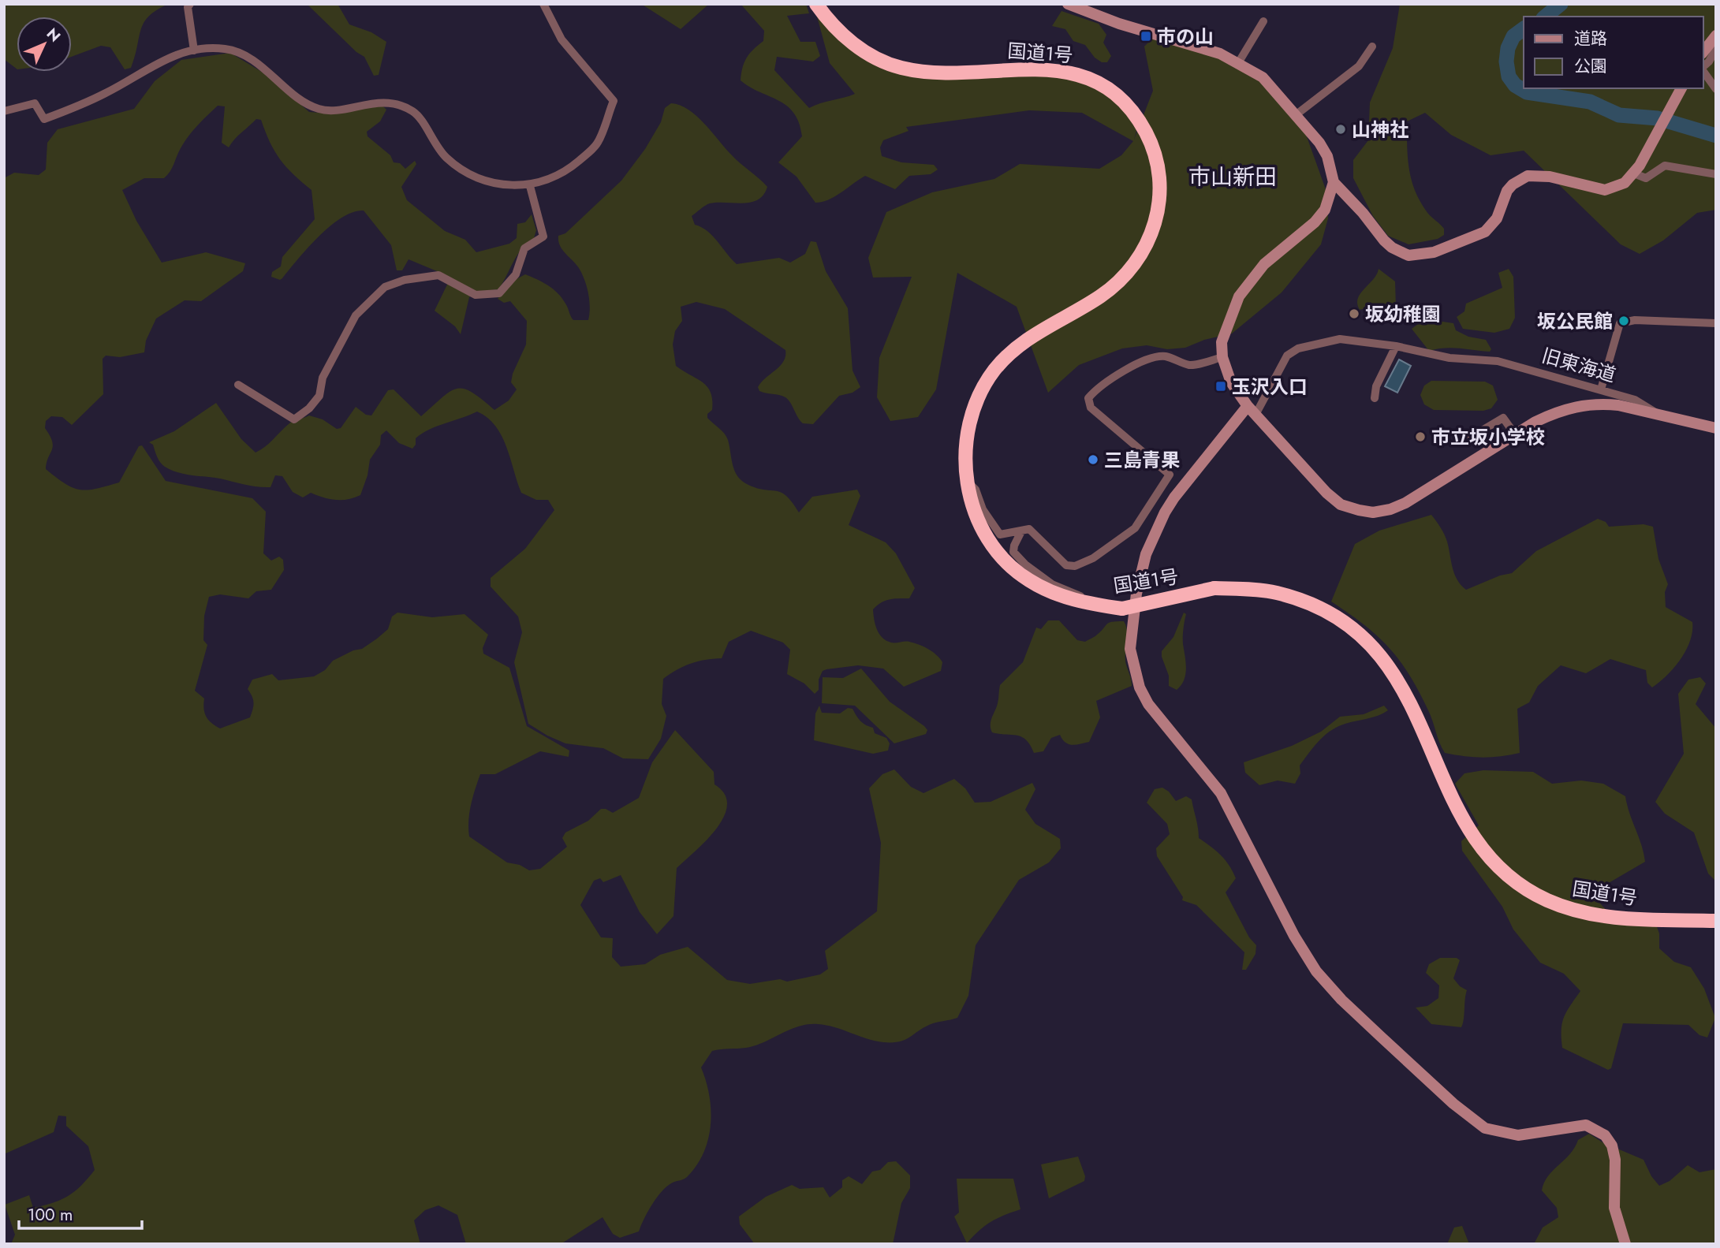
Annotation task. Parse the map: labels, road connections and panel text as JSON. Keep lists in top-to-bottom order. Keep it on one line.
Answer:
{"streets":{"highway":["国道1号"],"street":["旧東海道"]},"districts":["市山新田"],"places":{"transit":["市の山","玉沢入口"],"other":["山神社","坂幼稚園","坂公民館","市立坂小学校","三島青果"]},"legend":["道路","公園"],"scale_bar":"100 m","north":"top right"}
